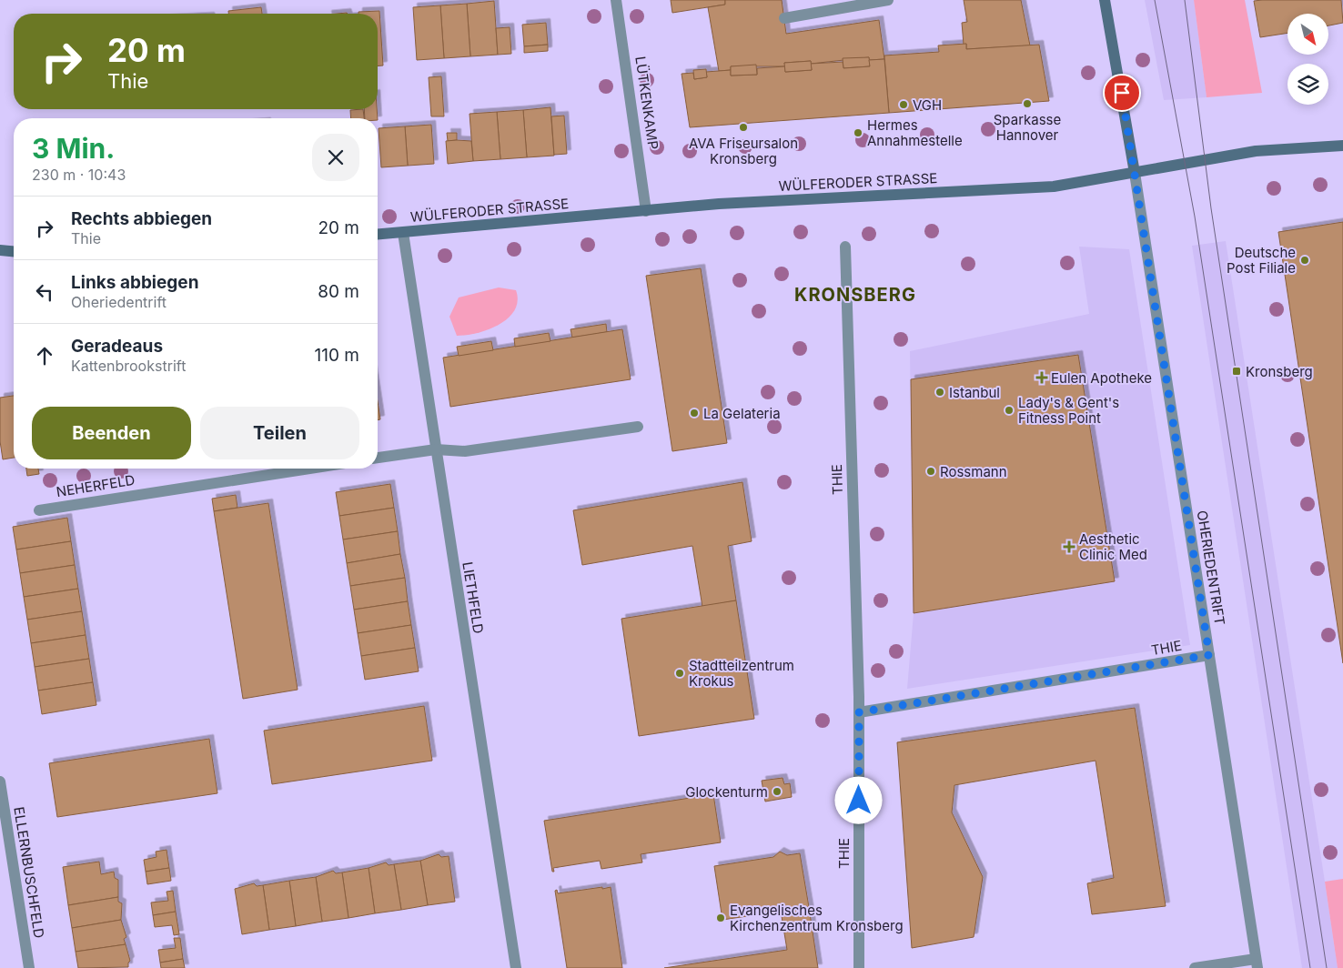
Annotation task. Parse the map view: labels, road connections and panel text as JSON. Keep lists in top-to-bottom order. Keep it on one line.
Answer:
{"streets":{"main road":["WÜLFERODER STRASSE"],"street":["LÜTKENKAMP","THIE","NEHERFELD","OHERIEDENTRIFT","LIETHFELD","ELLERNBUSCHFELD"]},"crossings":[["LÜTKENKAMP","WÜLFERODER STRASSE"],["WÜLFERODER STRASSE","OHERIEDENTRIFT"],["WÜLFERODER STRASSE","LIETHFELD"],["THIE","OHERIEDENTRIFT"]],"districts":["KRONSBERG"],"places":{"other":["Sparkasse Hannover","VGH","AVA Friseursalon Kronsberg","Hermes Annahmestelle","Deutsche Post Filiale","Istanbul","Lady's & Gent's Fitness Point","La Gelateria","Rossmann","Stadtteilzentrum Krokus","Glockenturm","Evangelisches Kirchenzentrum Kronsberg"],"transit":["Kronsberg"],"health":["Eulen Apotheke","Aesthetic Clinic Med"]},"north":"bottom right","page":{"turn":["20 m","Thie"],"heading":["3 Min.","230 m · 10:43"],"list":[{"name":"Rechts abbiegen","note":"Thie","value":"20 m"},{"name":"Links abbiegen","note":"Oheriedentrift","value":"80 m"},{"name":"Geradeaus","note":"Kattenbrookstrift","value":"110 m"}],"buttons":["Beenden","Teilen"]}}
